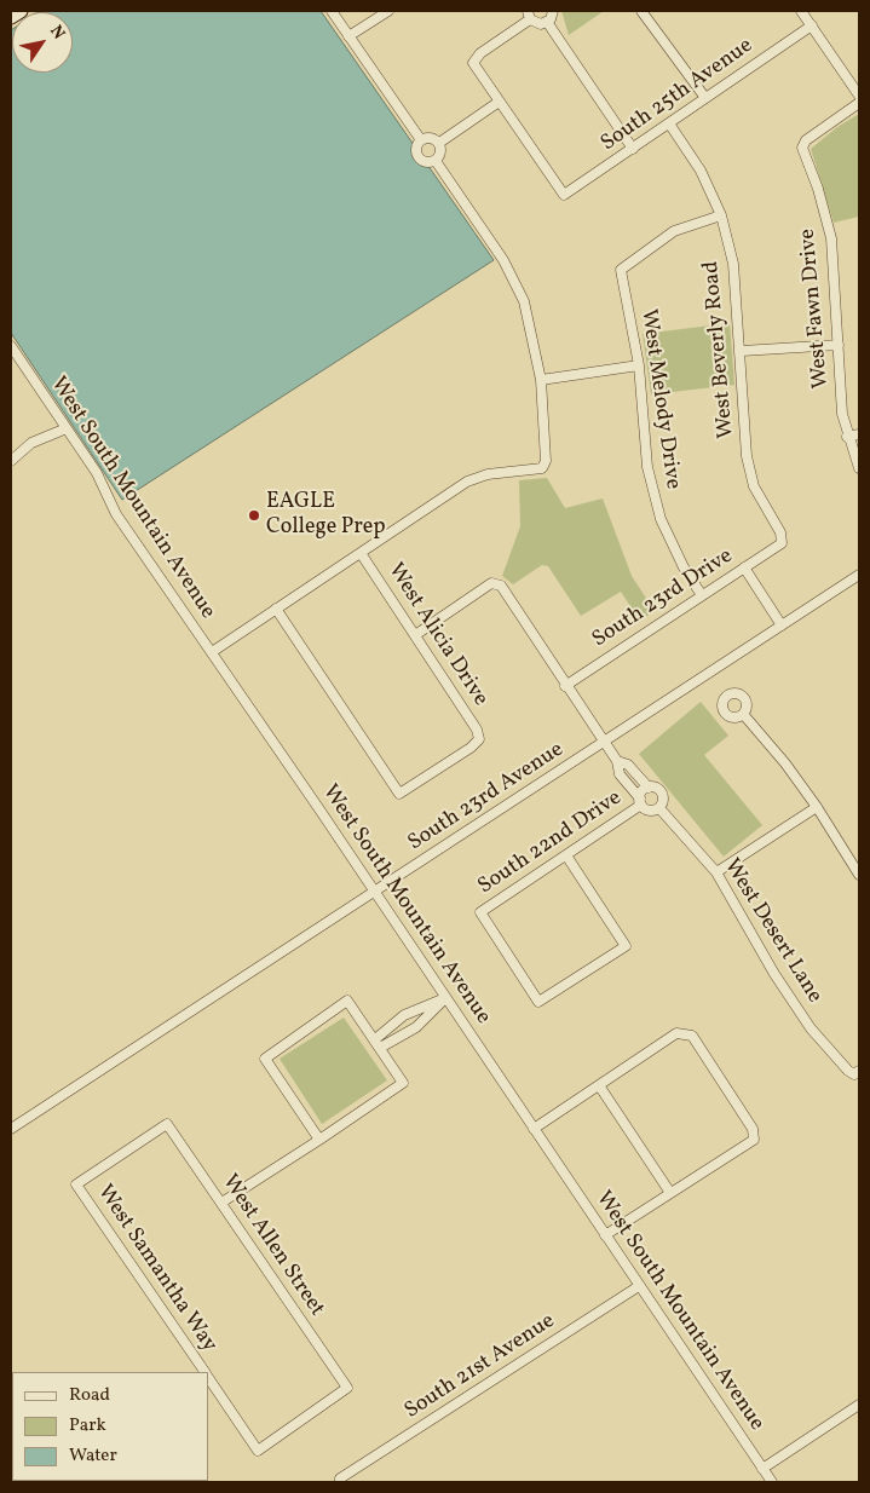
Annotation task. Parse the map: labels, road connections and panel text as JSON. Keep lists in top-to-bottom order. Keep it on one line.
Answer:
{"streets":{"street":["South 25th Avenue","West Fawn Drive","West Beverly Road","West Melody Drive","West South Mountain Avenue","South 23rd Drive","West Alicia Drive","South 23rd Avenue","South 22nd Drive","West Desert Lane","West Allen Street","West Samantha Way","South 21st Avenue"]},"crossings":[["South 25th Avenue","West Beverly Road"],["West Beverly Road","West Melody Drive"],["West Beverly Road","South 23rd Drive"],["West Melody Drive","South 23rd Drive"],["West South Mountain Avenue","South 23rd Avenue"],["West South Mountain Avenue","South 21st Avenue"],["South 22nd Drive","West Desert Lane"],["West Allen Street","West Samantha Way"]],"places":["EAGLE College Prep"],"legend":["Road","Park","Water"],"north":"top right"}
